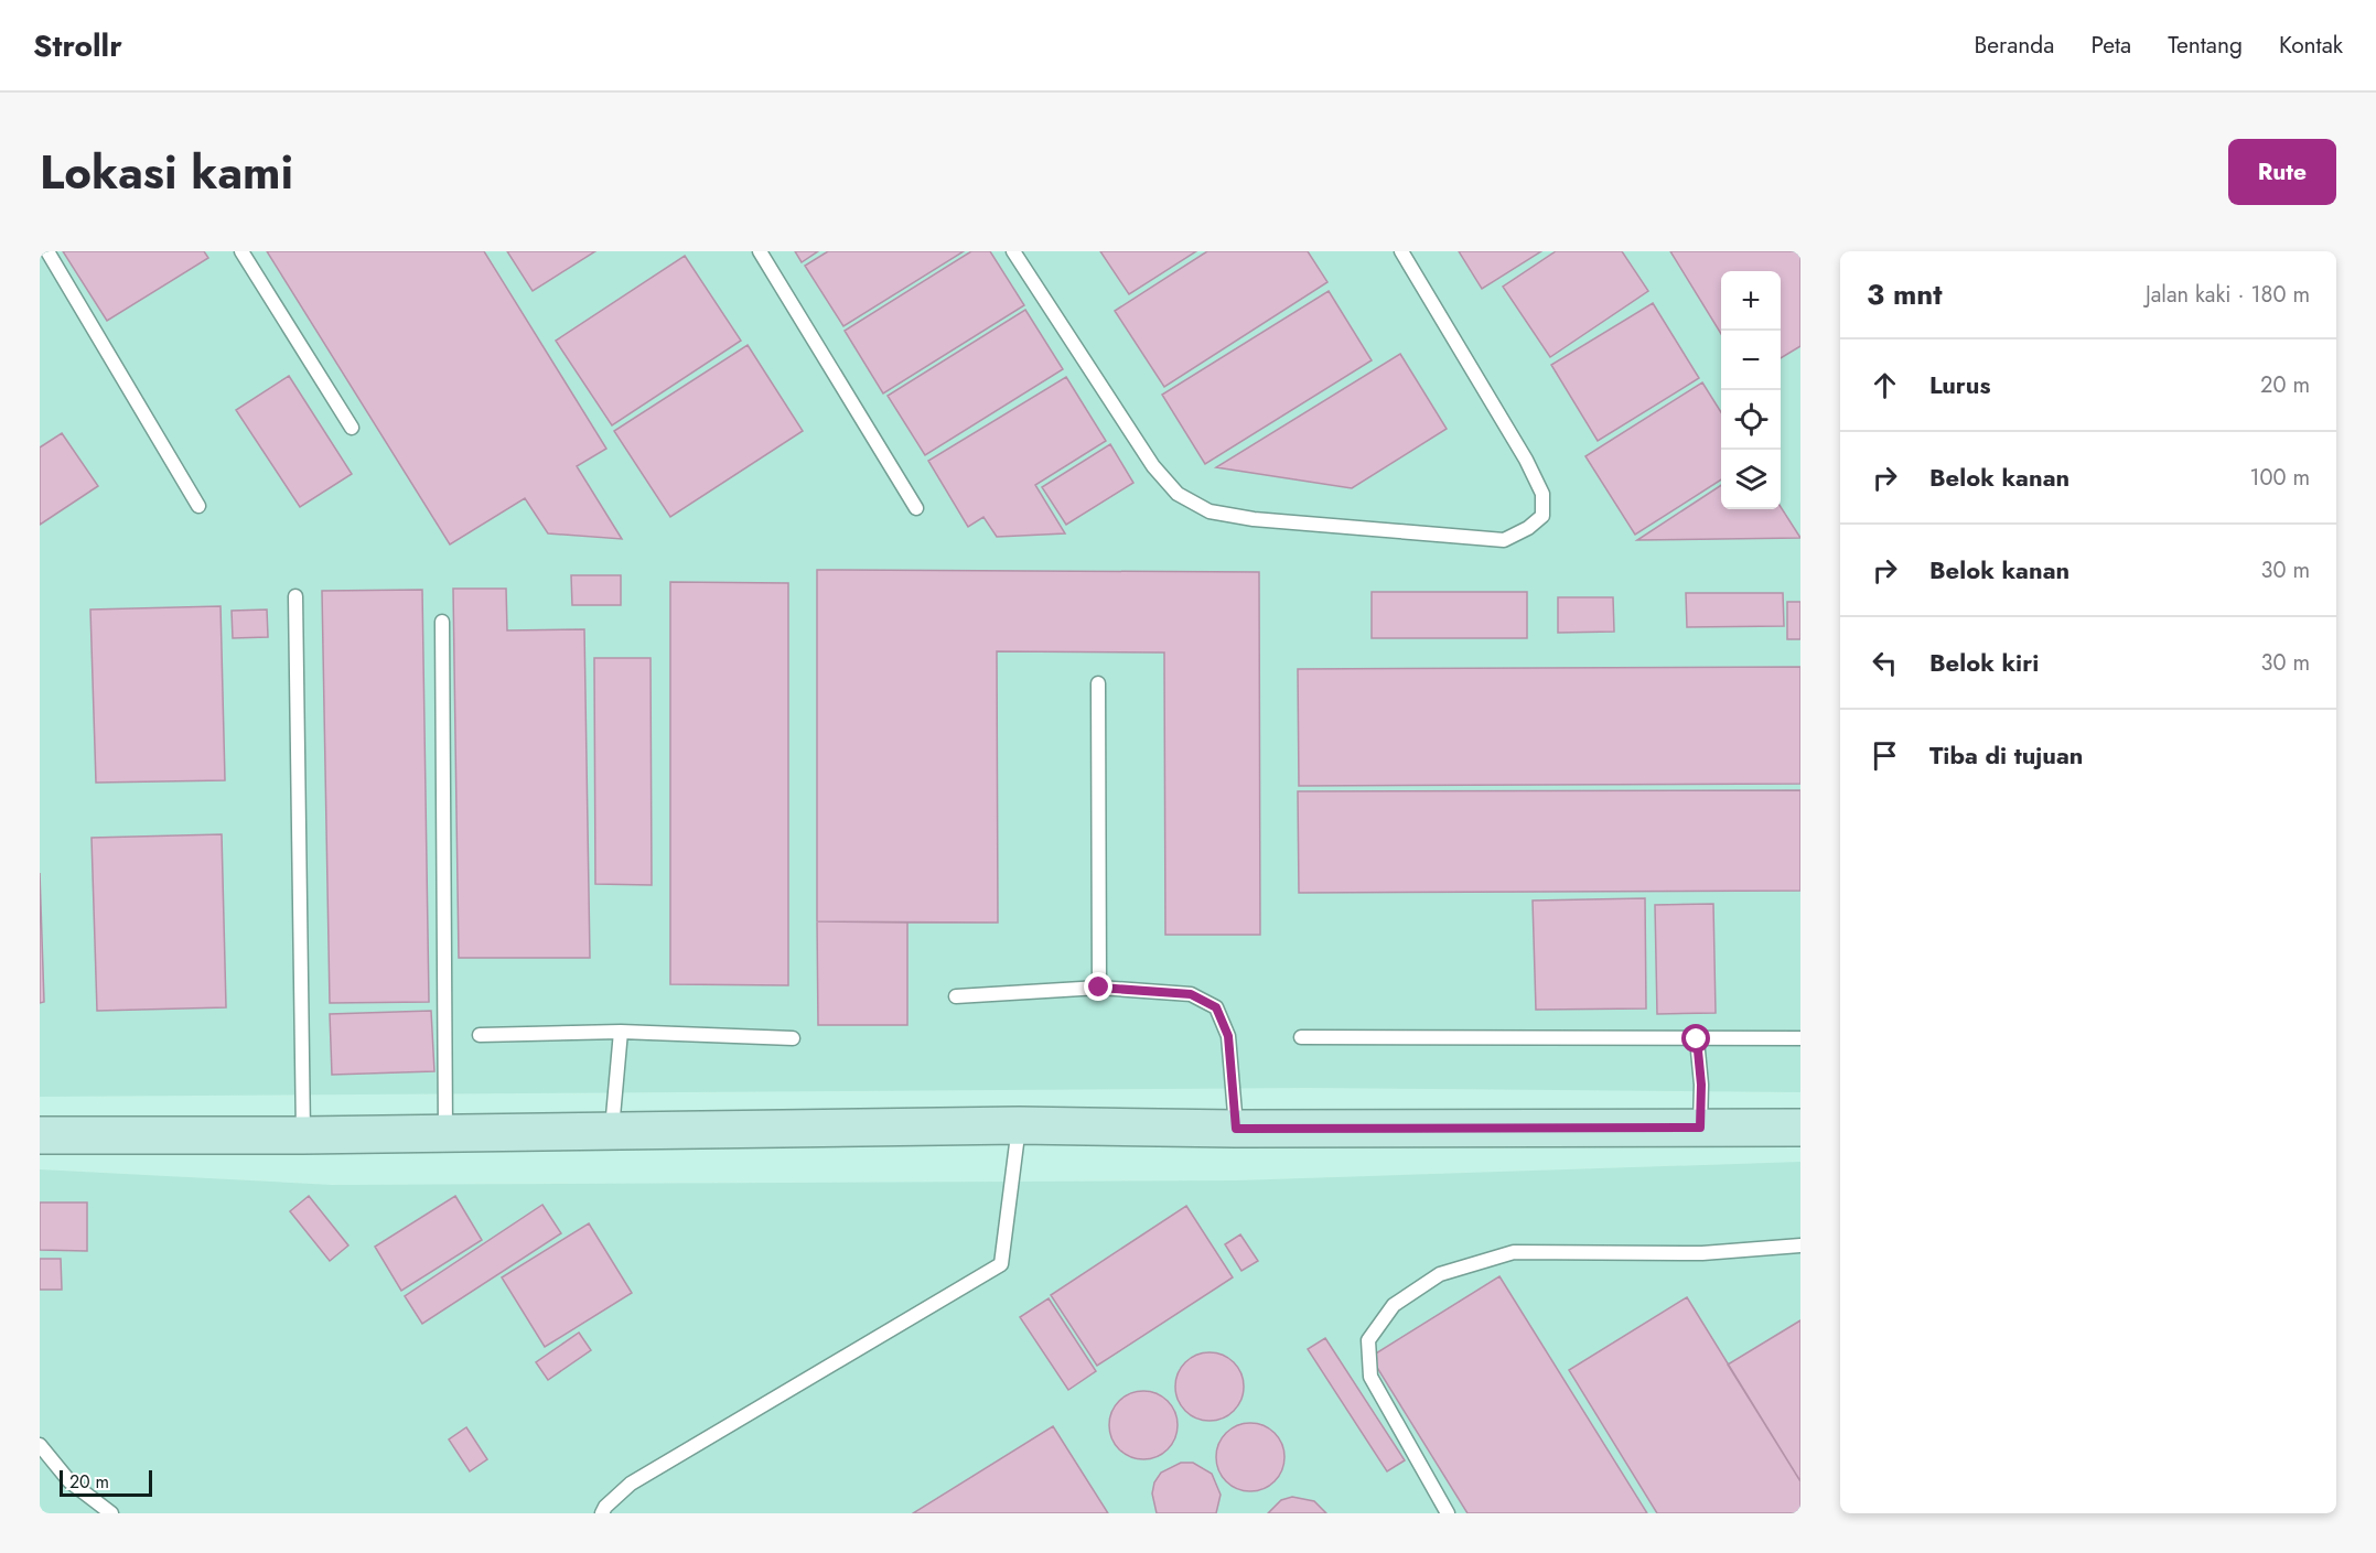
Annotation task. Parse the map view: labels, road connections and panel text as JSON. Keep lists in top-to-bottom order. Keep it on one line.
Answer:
{"scale_bar":"20 m","page":{"header":"Strollr","nav":["Beranda","Peta","Tentang","Kontak"],"title":"Lokasi kami","buttons":"Rute","heading":["3 mnt","Jalan kaki · 180 m"],"map_buttons":["+","−"],"list":[["Lurus","20 m"],["Belok kanan","100 m"],["Belok kanan","30 m"],["Belok kiri","30 m"],"Tiba di tujuan"],"scale":"20 m"}}
